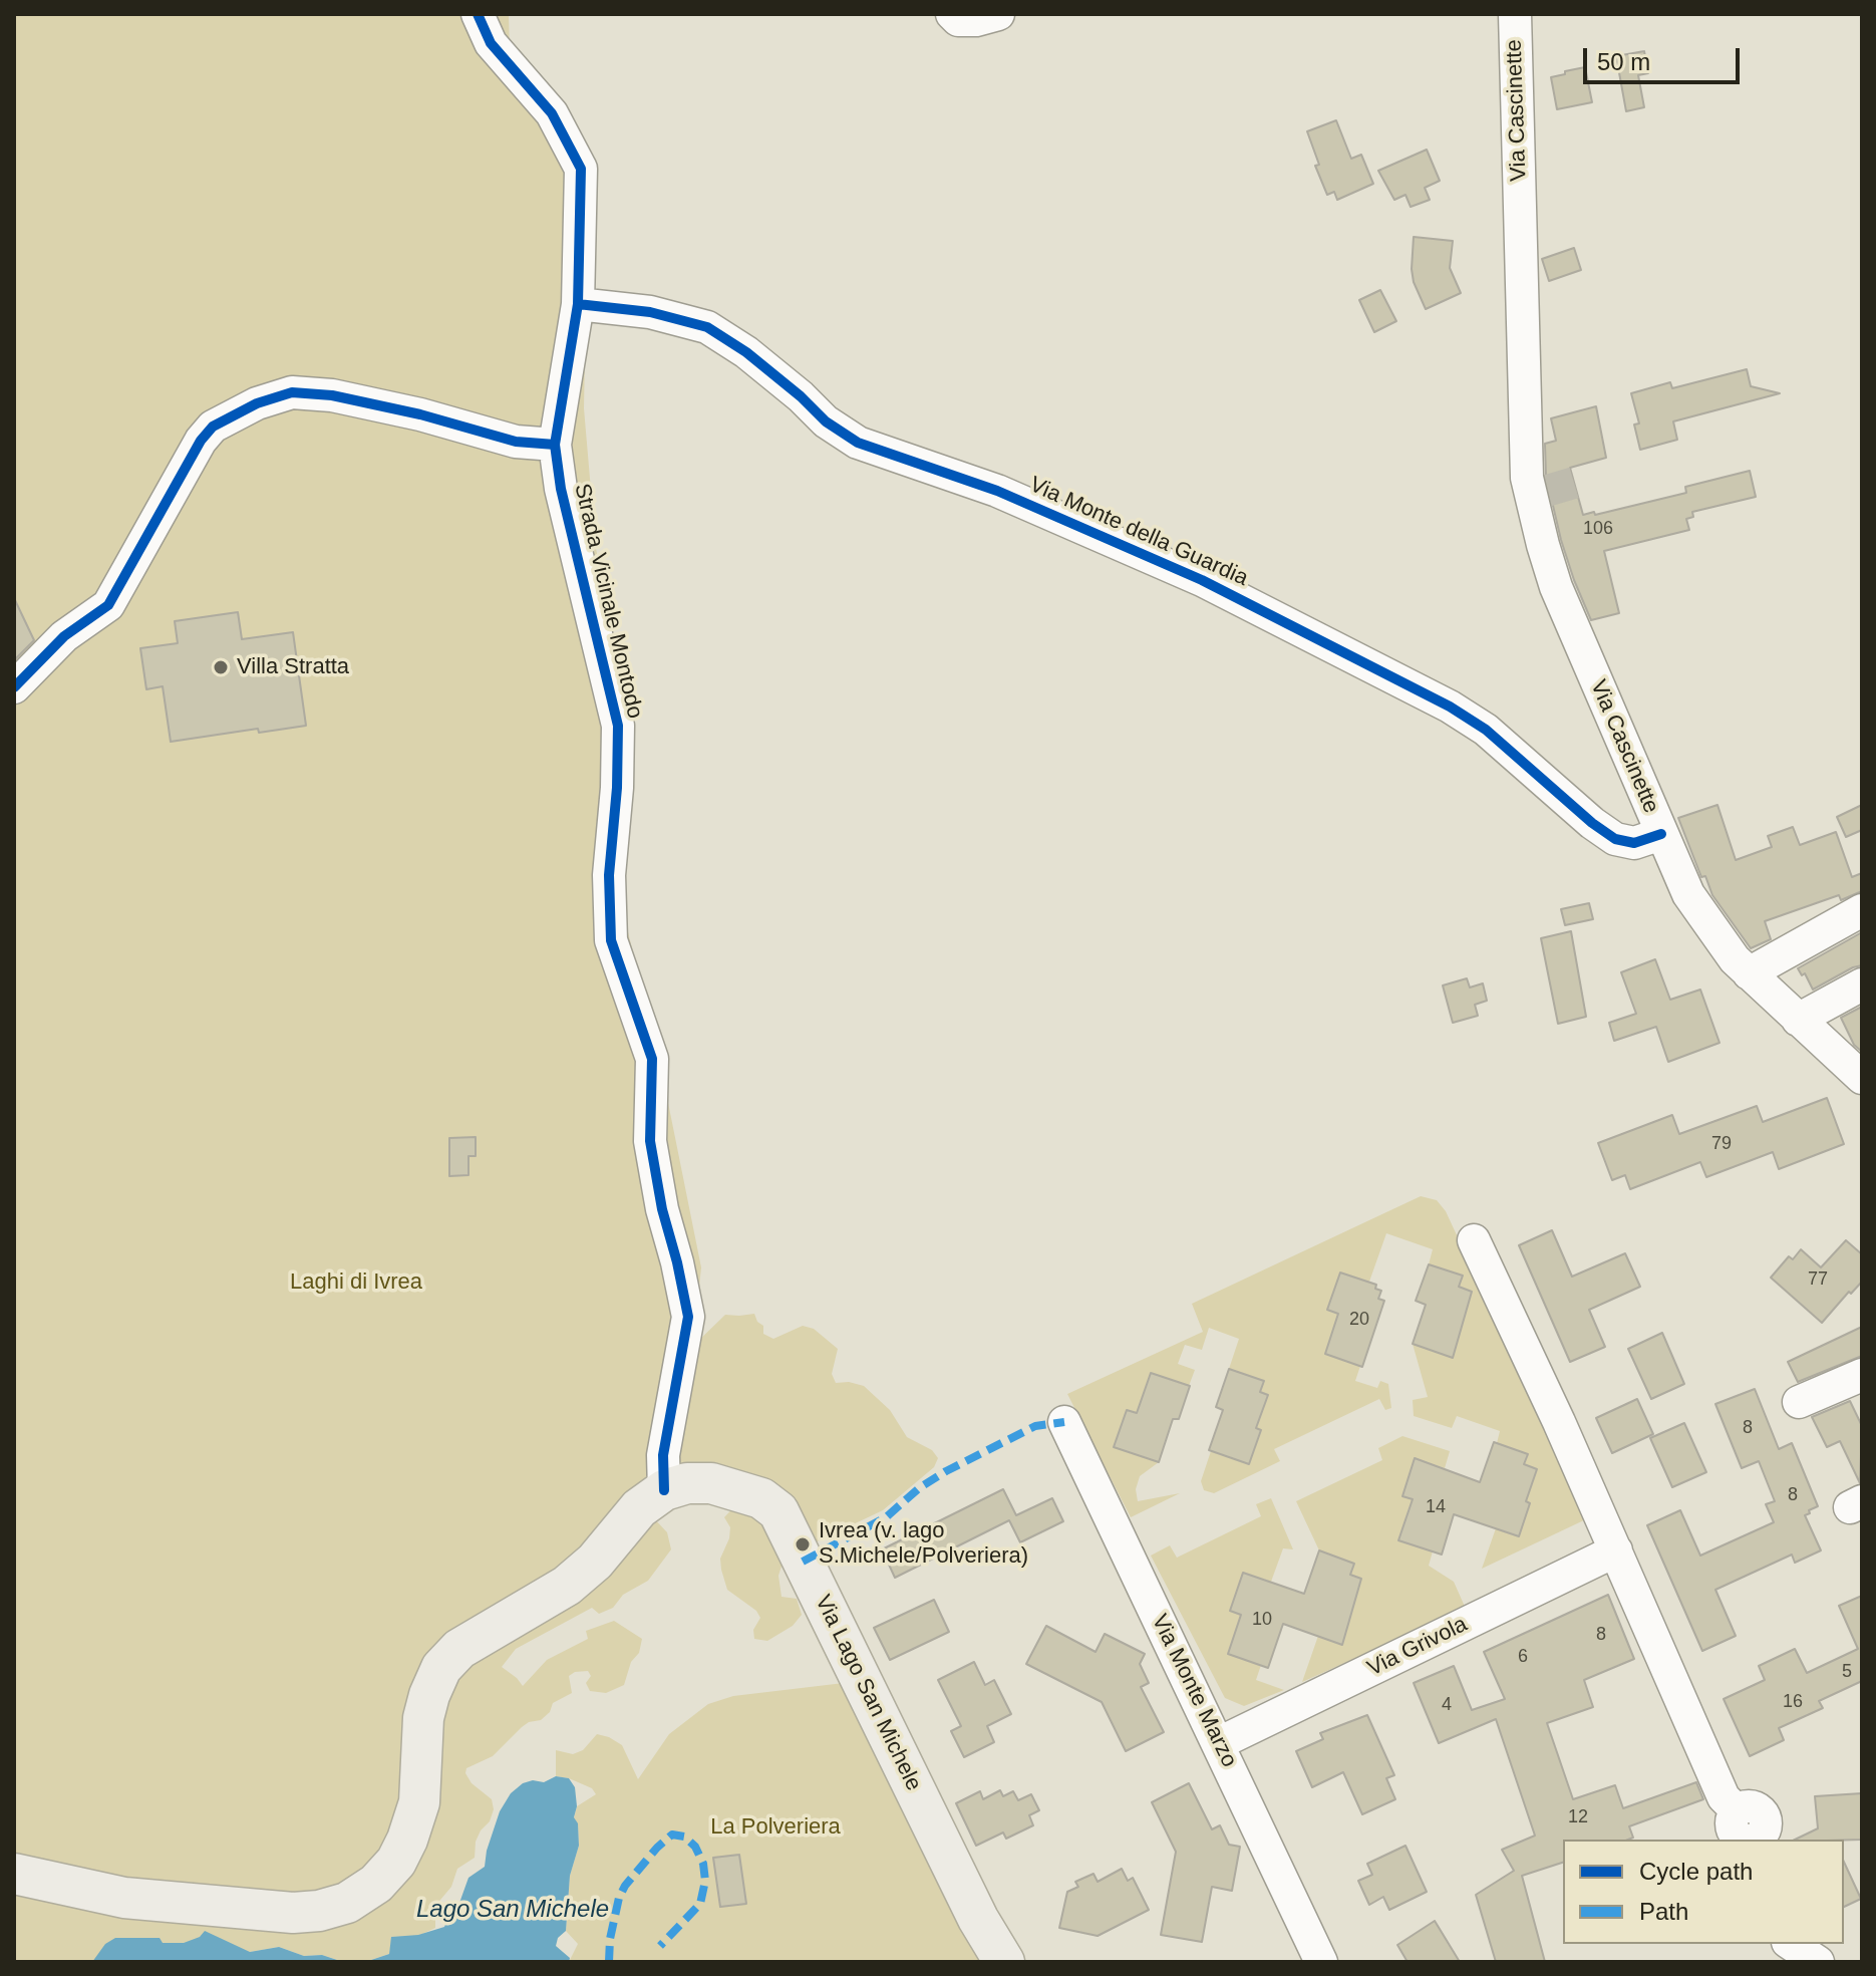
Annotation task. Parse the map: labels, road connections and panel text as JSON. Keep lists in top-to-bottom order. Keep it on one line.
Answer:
{"streets":{"main road":["Via Lago San Michele"],"street":["Via Cascinette","Via Monte della Guardia","Strada Vicinale Montodo","Via Grivola","Via Monte Marzo"]},"crossings":[["Via Cascinette","Via Monte della Guardia"],["Via Monte della Guardia","Strada Vicinale Montodo"],["Strada Vicinale Montodo","Via Lago San Michele"],["Via Grivola","Via Monte Marzo"]],"water":["Lago San Michele"],"parks":["Laghi di Ivrea","La Polveriera"],"places":["Villa Stratta","Ivrea (v. lago S.Michele/Polveriera)"],"house_numbers":["106","79","77","20","8","8","14","10","8","6","5","16","4","12"],"legend":["Cycle path","Path"],"scale_bar":"50 m"}
